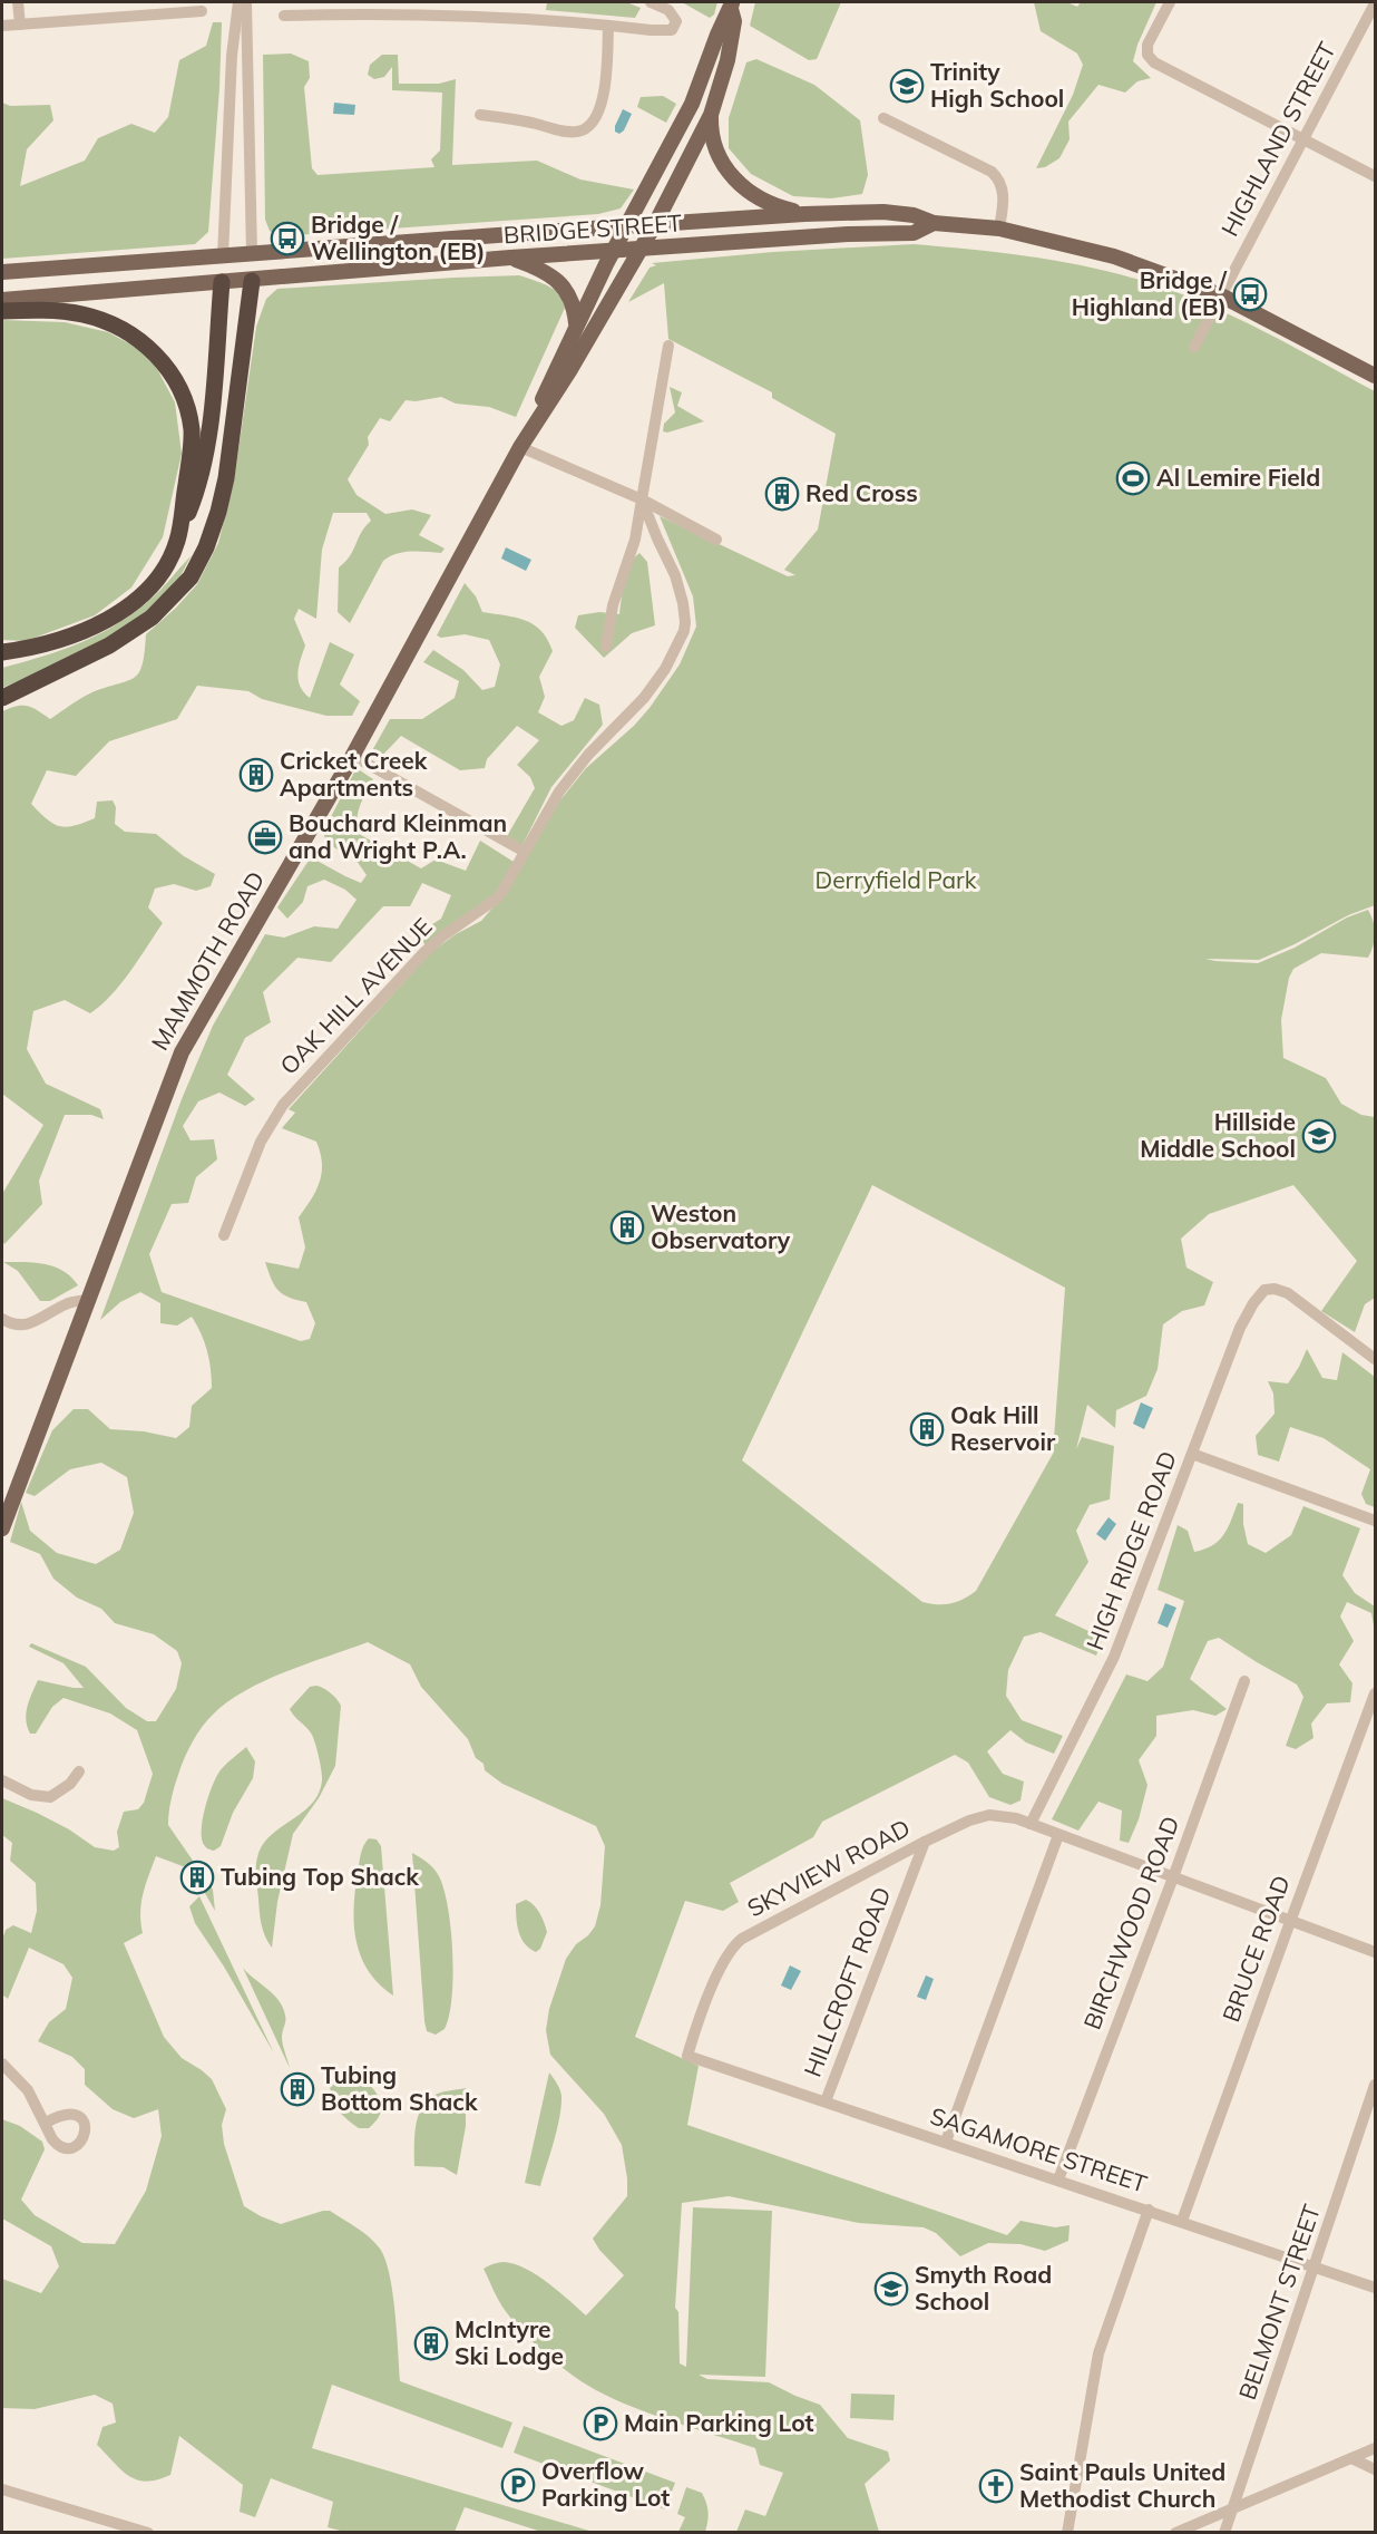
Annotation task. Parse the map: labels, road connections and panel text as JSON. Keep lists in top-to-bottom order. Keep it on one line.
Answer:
{"streets":{"main road":["BRIDGE STREET","MAMMOTH ROAD"],"street":["HIGHLAND STREET","OAK HILL AVENUE","HIGH RIDGE ROAD","SKYVIEW ROAD","BIRCHWOOD ROAD","BRUCE ROAD","HILLCROFT ROAD","SAGAMORE STREET","BELMONT STREET"]},"crossings":[["HIGHLAND STREET","BRIDGE STREET"],["BRIDGE STREET","MAMMOTH ROAD"],["HIGH RIDGE ROAD","SKYVIEW ROAD"],["SKYVIEW ROAD","BIRCHWOOD ROAD"],["SKYVIEW ROAD","BRUCE ROAD"],["SKYVIEW ROAD","HILLCROFT ROAD"],["SKYVIEW ROAD","SAGAMORE STREET"],["BIRCHWOOD ROAD","SAGAMORE STREET"],["BRUCE ROAD","SAGAMORE STREET"],["HILLCROFT ROAD","SAGAMORE STREET"],["SAGAMORE STREET","BELMONT STREET"]],"parks":["Derryfield Park"],"places":{"school or university":["Trinity High School","Hillside Middle School","Smyth Road School"],"bus stop":["Bridge / Wellington (EB)","Bridge / Highland (EB)"],"sports":["Al Lemire Field"],"building":["Red Cross","Cricket Creek Apartments","Weston Observatory","Oak Hill Reservoir","Tubing Top Shack","Tubing Bottom Shack","McIntyre Ski Lodge"],"office":["Bouchard Kleinman and Wright P.A."],"parking":["Main Parking Lot","Overflow Parking Lot"],"church":["Saint Pauls United Methodist Church"]}}
